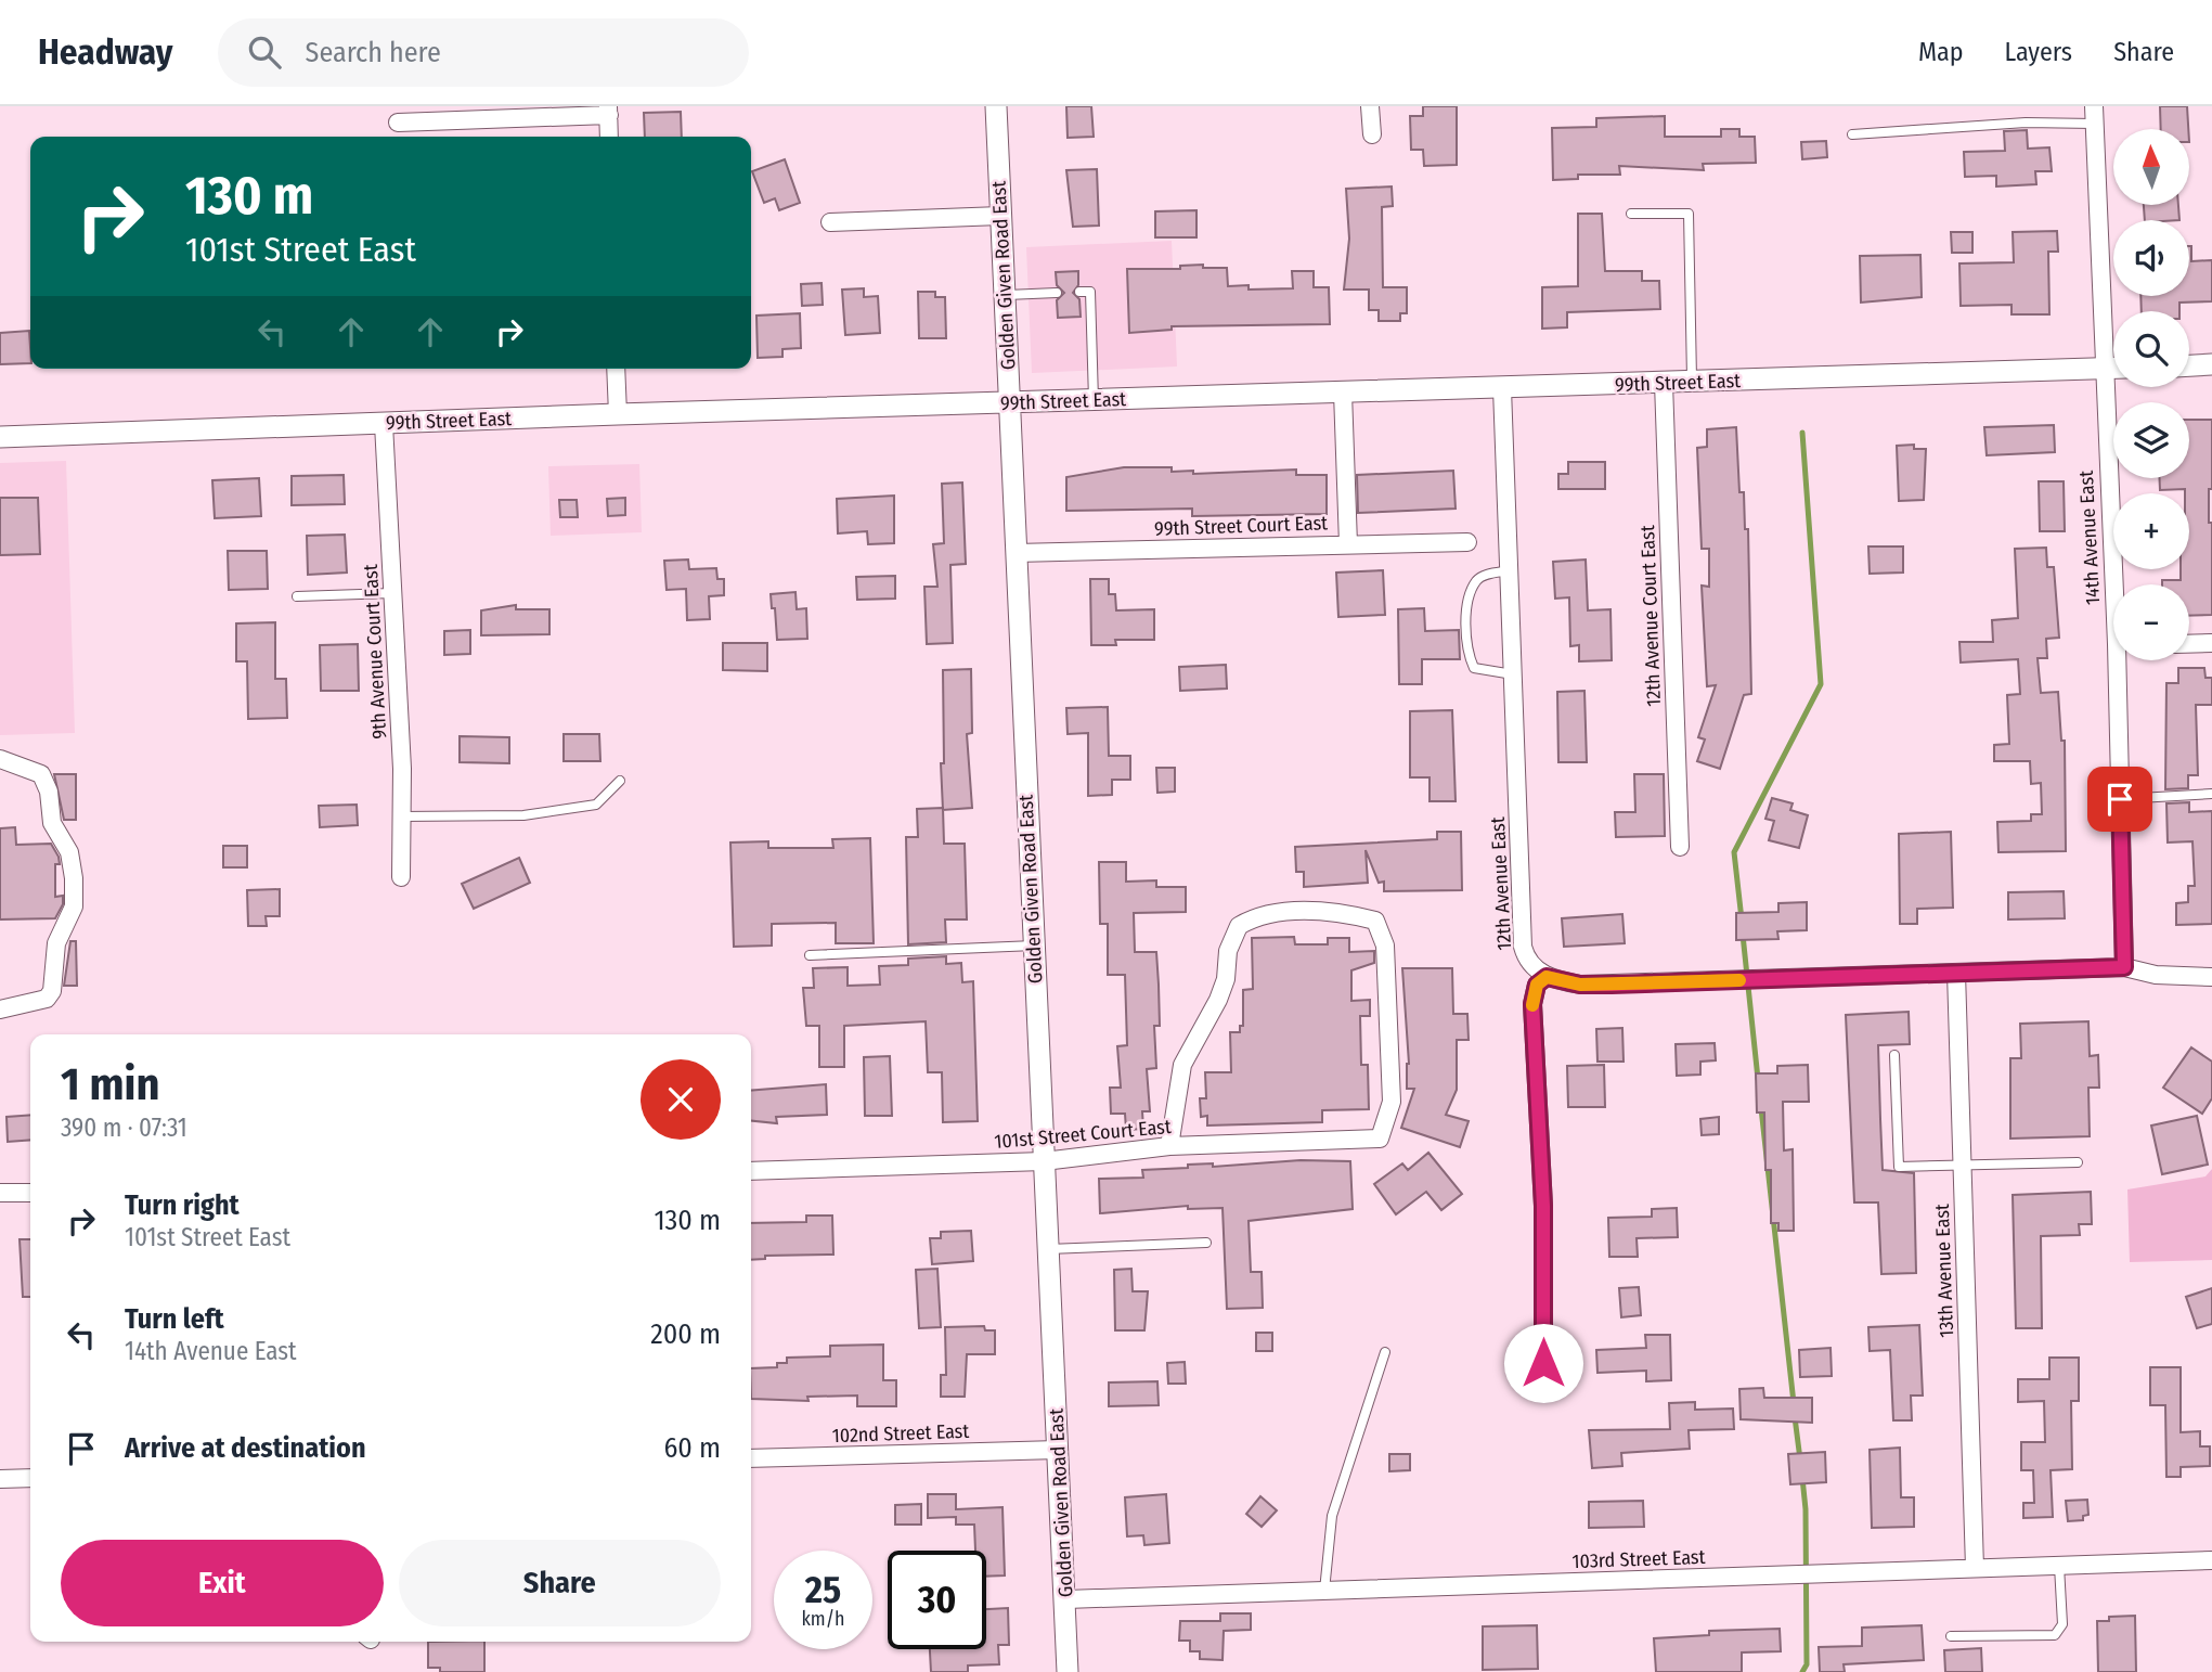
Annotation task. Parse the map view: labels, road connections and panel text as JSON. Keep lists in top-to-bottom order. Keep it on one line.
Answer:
{"streets":{"street":["Golden Given Road East","99th Street East","99th Street Court East","14th Avenue East","12th Avenue Court East","9th Avenue Court East","12th Avenue East","101st Street Court East","13th Avenue East","102nd Street East","103rd Street East"]},"crossings":[["Golden Given Road East","99th Street East"],["Golden Given Road East","99th Street Court East"],["Golden Given Road East","101st Street Court East"],["Golden Given Road East","102nd Street East"],["Golden Given Road East","103rd Street East"],["99th Street East","14th Avenue East"],["99th Street East","12th Avenue Court East"],["99th Street East","9th Avenue Court East"],["99th Street East","12th Avenue East"],["13th Avenue East","103rd Street East"]],"north":"top","page":{"header":"Headway","search":"Search here","nav":["Map","Layers","Share"],"map_buttons":["+","−"],"turn":["130 m","101st Street East"],"heading":["1 min","390 m · 07:31"],"list":[{"name":"Turn right","note":"101st Street East","value":"130 m"},{"name":"Turn left","note":"14th Avenue East","value":"200 m"},{"name":"Arrive at destination","value":"60 m"}],"buttons":["Exit","Share"],"speed":"25 km/h","limit":"30"}}
